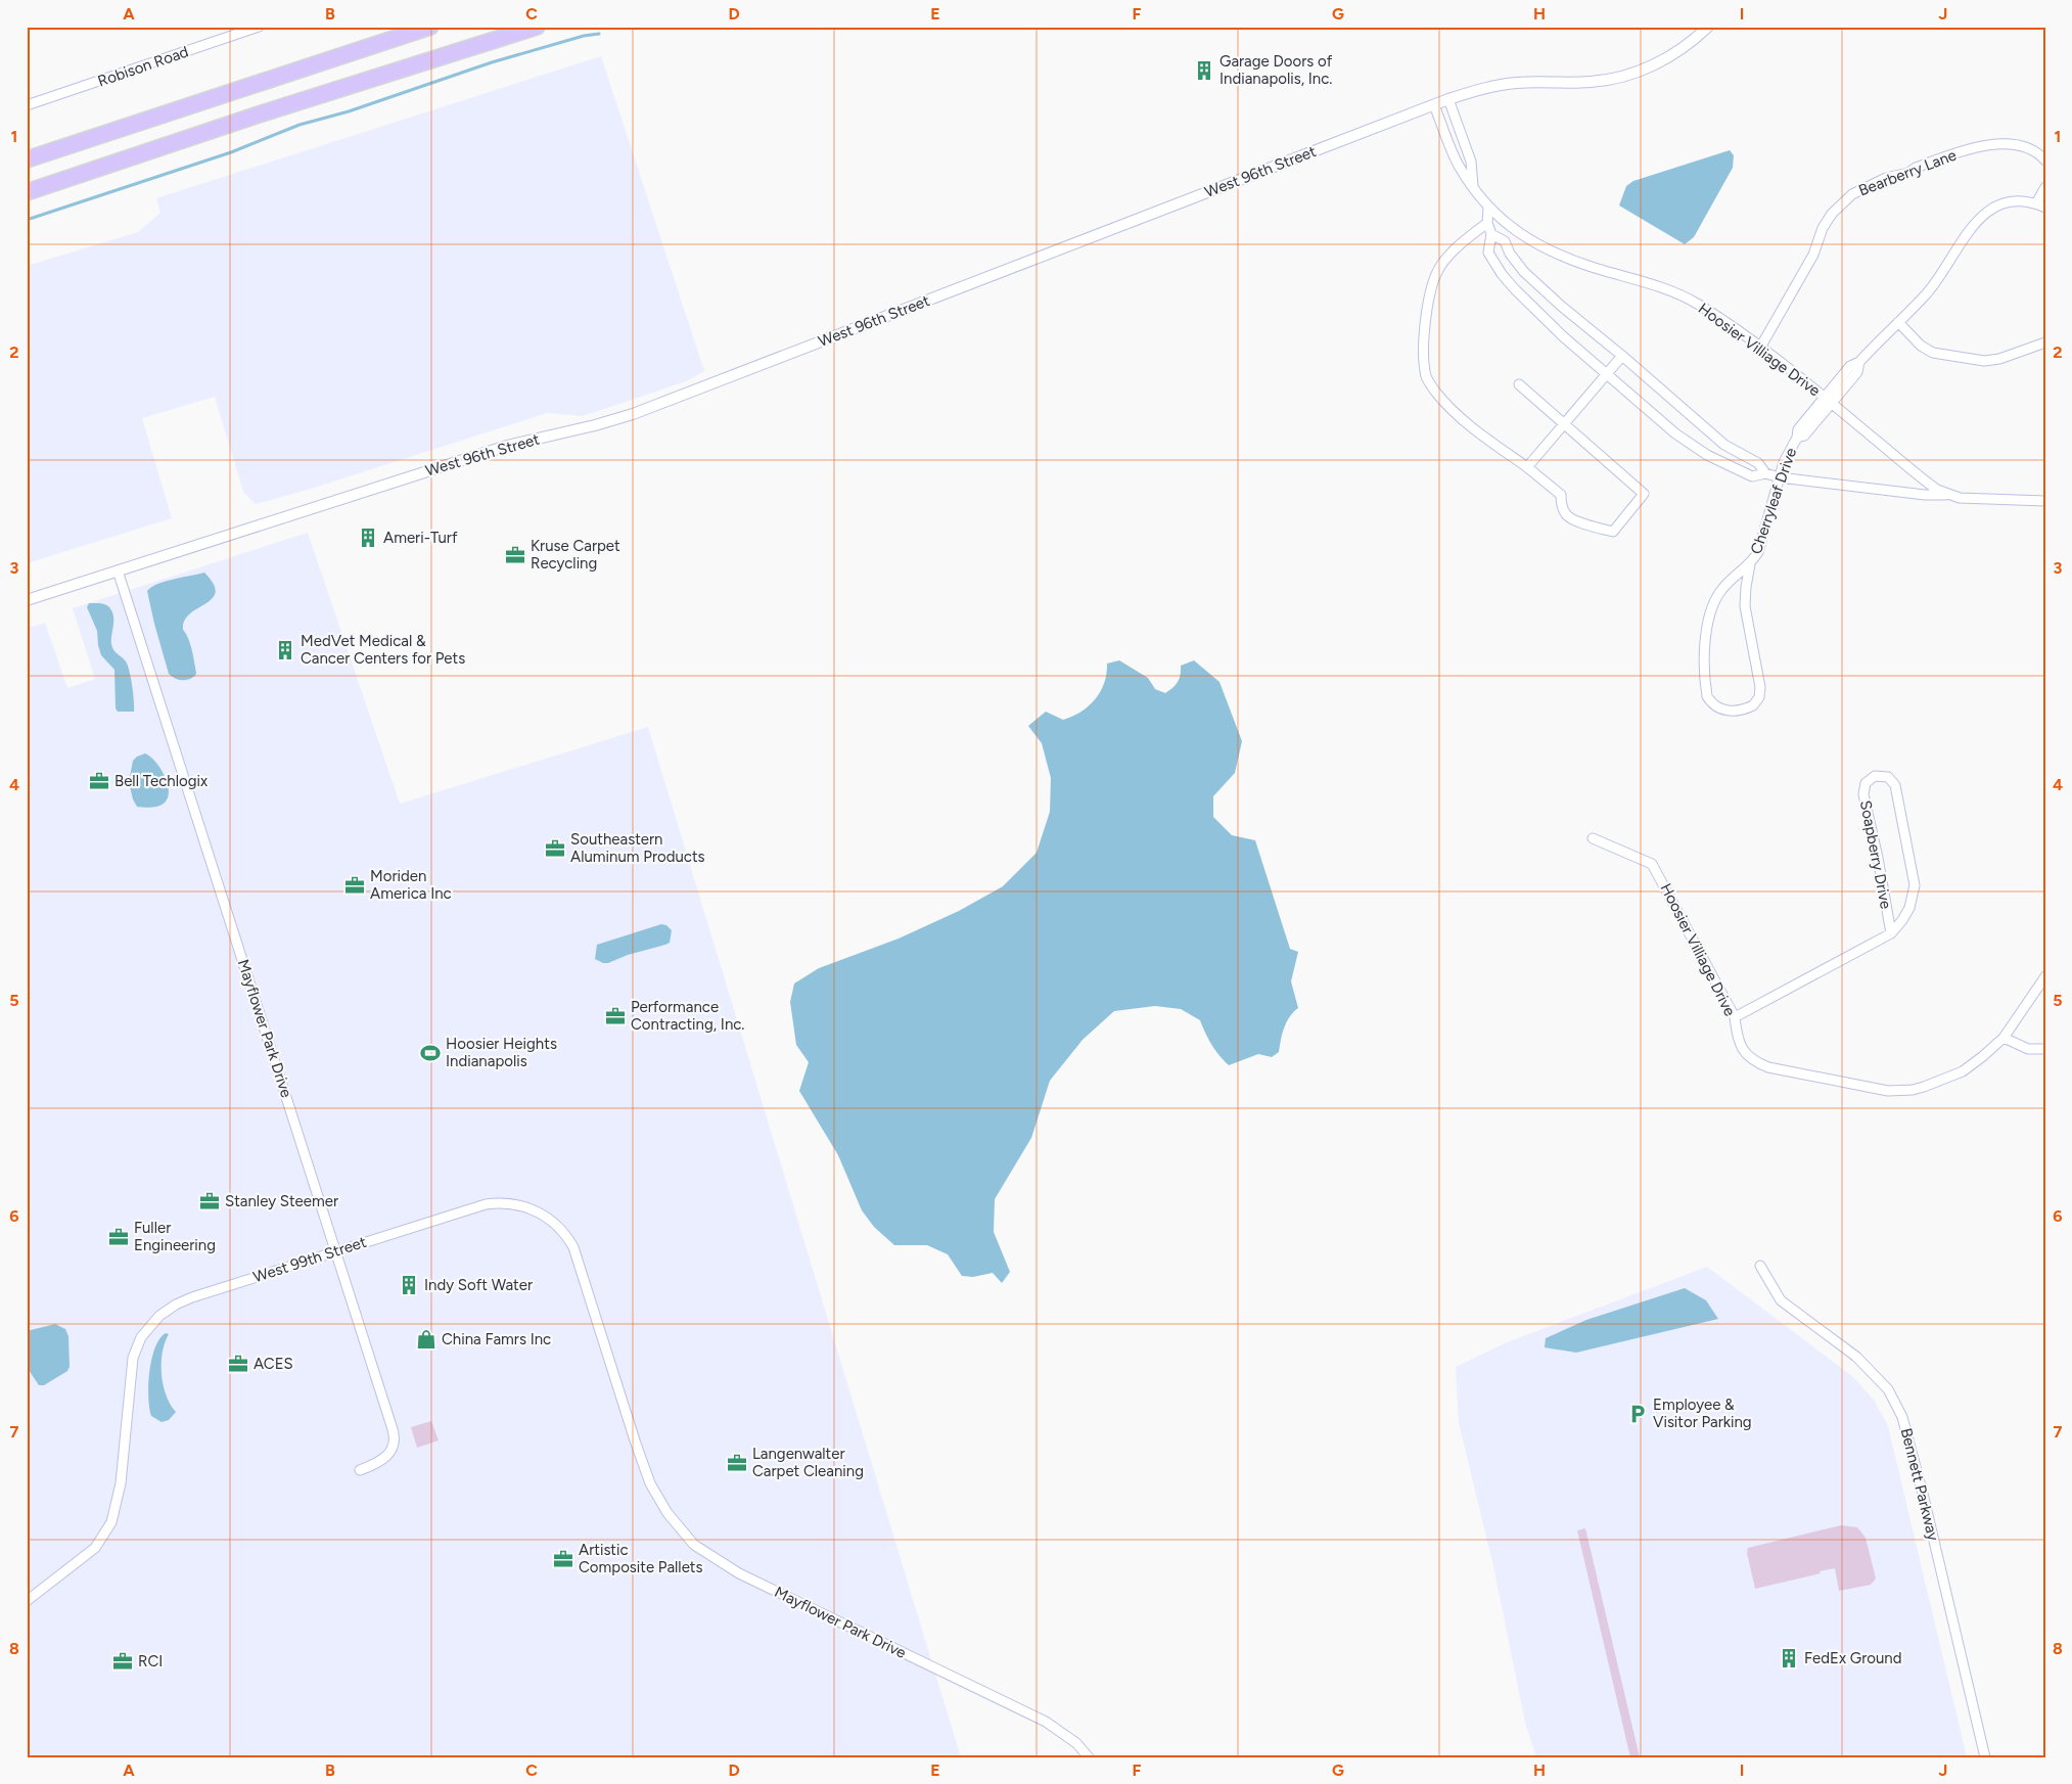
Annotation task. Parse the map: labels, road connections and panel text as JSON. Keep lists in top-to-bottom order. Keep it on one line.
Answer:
{"streets":{"street":["Robison Road","West 96th Street","Bearberry Lane","Hoosier Villiage Drive","Cherryleaf Drive","Soapberry Drive","Mayflower Park Drive","West 99th Street","Bennett Parkway"]},"crossings":[["West 96th Street","Hoosier Villiage Drive"],["West 96th Street","Mayflower Park Drive"],["Bearberry Lane","Hoosier Villiage Drive"],["Hoosier Villiage Drive","Cherryleaf Drive"],["Hoosier Villiage Drive","Soapberry Drive"],["Mayflower Park Drive","West 99th Street"]],"places":{"building":["Garage Doors of Indianapolis, Inc.","Ameri-Turf","MedVet Medical & Cancer Centers for Pets","Indy Soft Water","FedEx Ground"],"office":["Kruse Carpet Recycling","Bell Techlogix","Southeastern Aluminum Products","Moriden America Inc","Performance Contracting, Inc.","Stanley Steemer","Fuller Engineering","ACES","Langenwalter Carpet Cleaning","Artistic Composite Pallets","RCI"],"sports":["Hoosier Heights Indianapolis"],"shop":["China Famrs Inc"],"parking":["Employee & Visitor Parking"]},"grid":{"columns":["A","B","C","D","E","F","G","H","I","J"],"rows":["1","2","3","4","5","6","7","8"]}}
